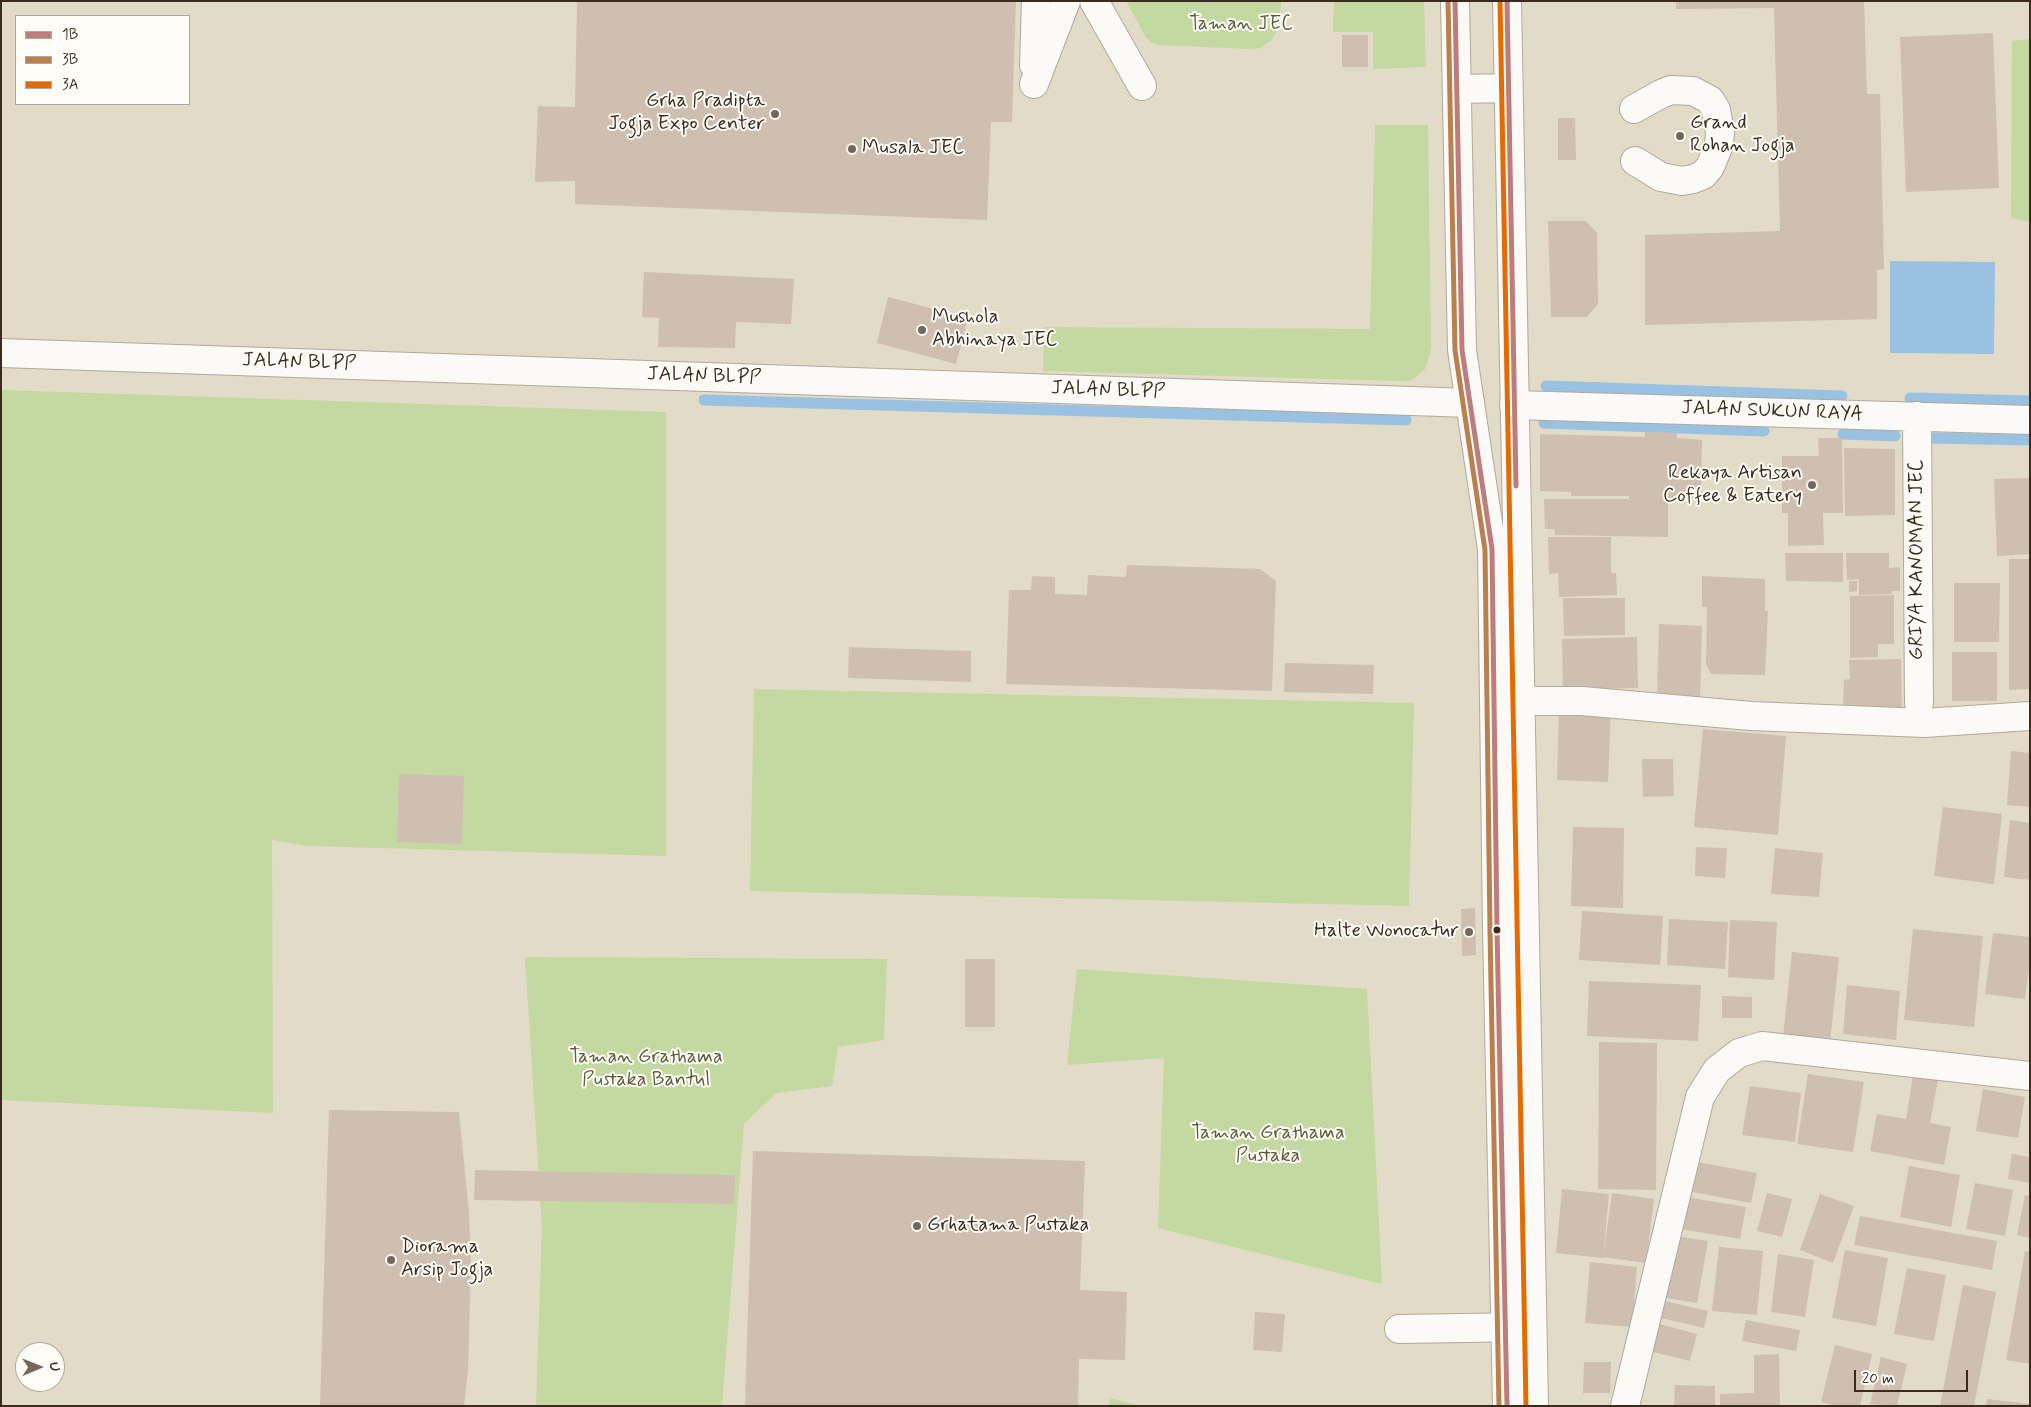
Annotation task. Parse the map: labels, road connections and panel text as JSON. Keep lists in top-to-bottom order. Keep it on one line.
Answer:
{"streets":{"street":["JALAN BLPP","JALAN SUKUN RAYA","GRIYA KANOMAN JEC"]},"crossings":[["JALAN SUKUN RAYA","GRIYA KANOMAN JEC"]],"parks":["Taman JEC","Taman Grathama Pustaka Bantul","Taman Grathama Pustaka"],"places":["Grha Pradipta Jogja Expo Center","Grand Rohan Jogja","Musala JEC","Mushola Abhinaya JEC","Rekaya Artisan Coffee & Eatery","Halte Wonocatur","Grhatama Pustaka","Diorama Arsip Jogja"],"lines":["transit line 1B","transit line 3B","transit line 3A"],"legend":["1B","3B","3A"],"scale_bar":"20 m","north":"right"}
